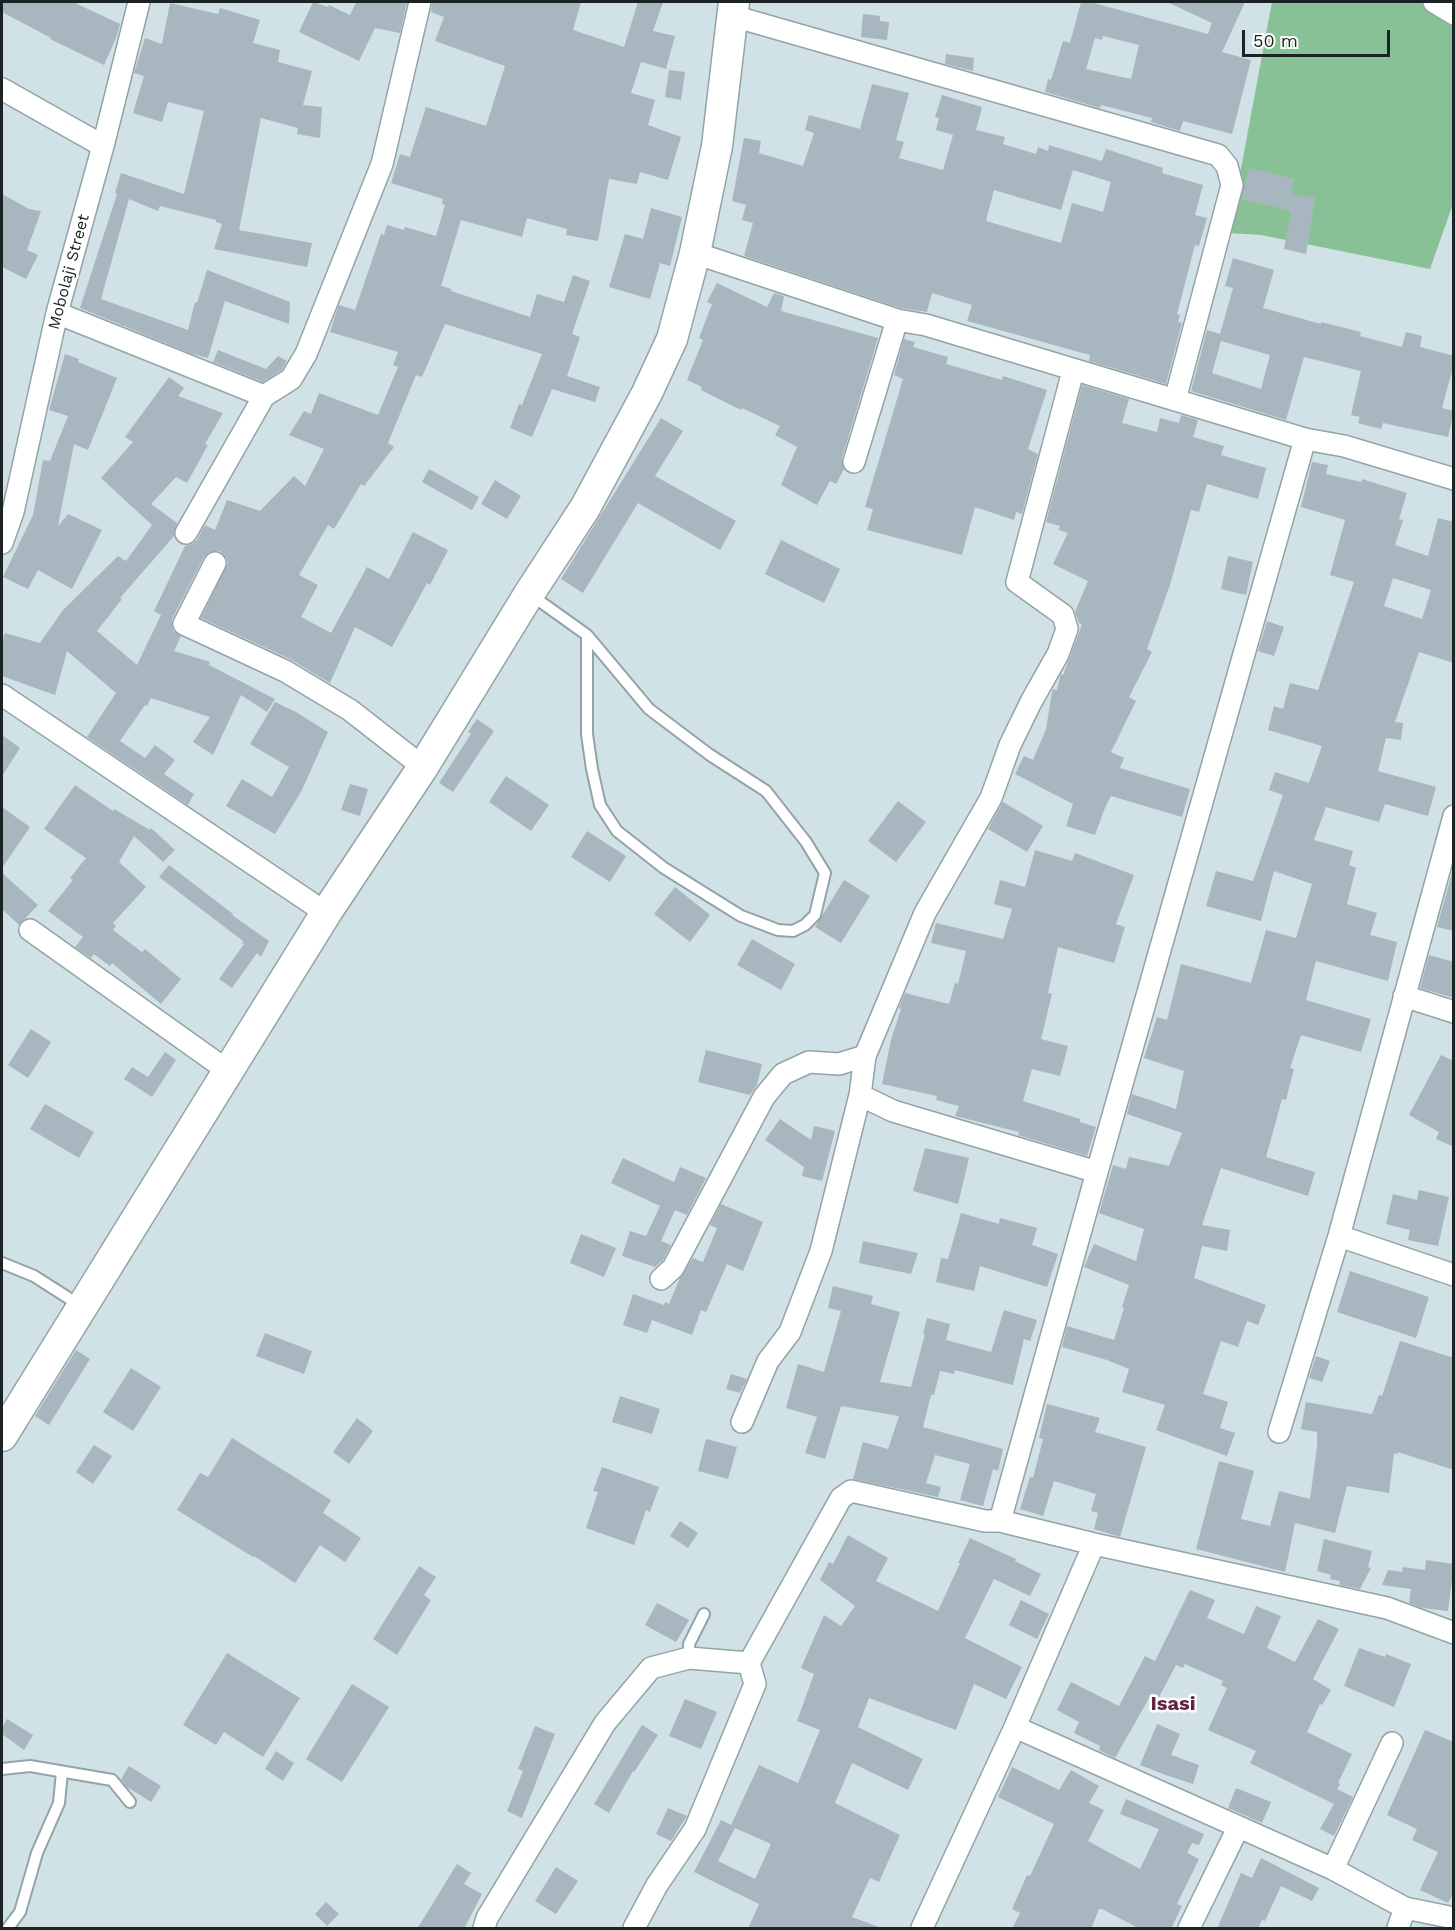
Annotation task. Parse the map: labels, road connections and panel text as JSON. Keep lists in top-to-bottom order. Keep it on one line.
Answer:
{"streets":{"street":["Mobolaji Street"]},"districts":["Isasi"],"scale_bar":"50 m"}
